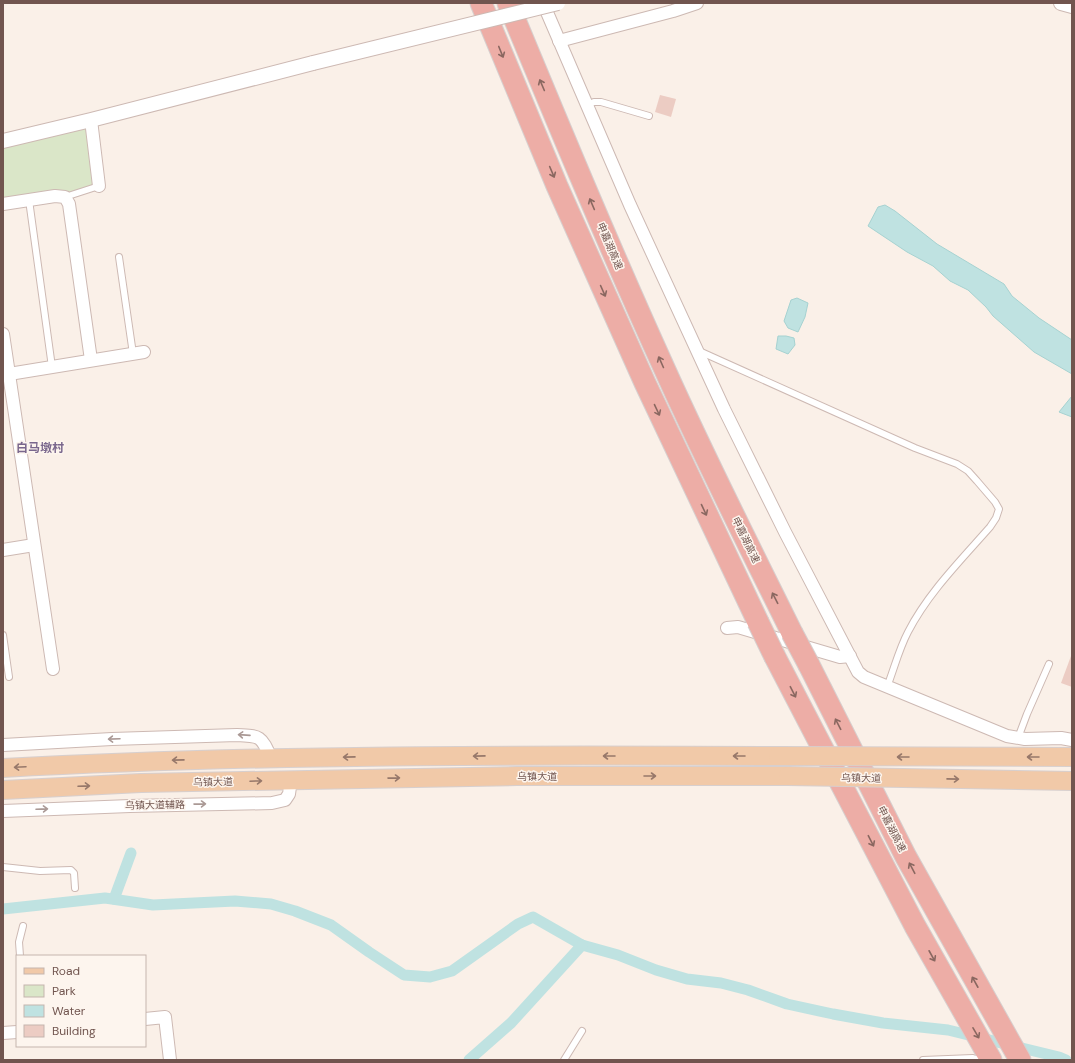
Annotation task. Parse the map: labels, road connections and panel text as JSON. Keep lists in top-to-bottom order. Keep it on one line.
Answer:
{"streets":{"highway":["申嘉湖高速"],"main road":["乌镇大道"],"street":["乌镇大道辅路"]},"crossings":[["乌镇大道","乌镇大道辅路"]],"districts":["白马墩村"],"legend":["Road","Park","Water","Building"]}
